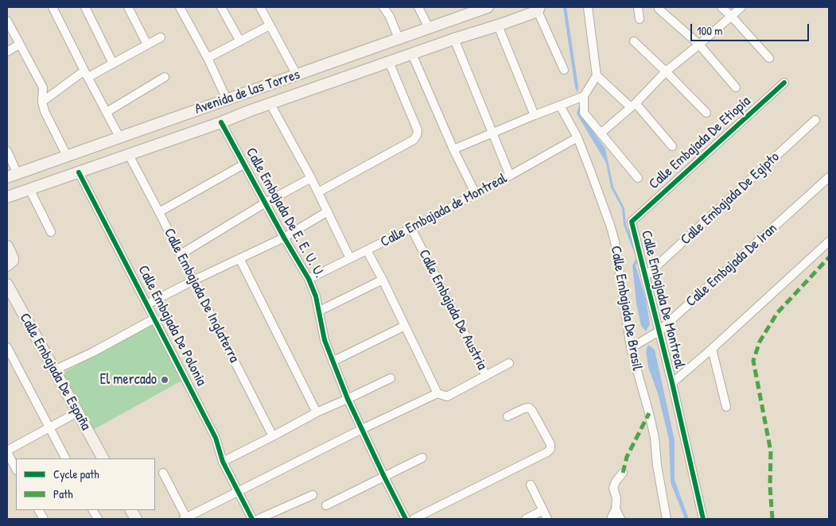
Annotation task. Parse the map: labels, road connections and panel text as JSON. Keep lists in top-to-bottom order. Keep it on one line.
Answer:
{"streets":{"main road":["Avenida de las Torres","Calle Embajada De España"],"street":["Calle Embajada De Etiopía","Calle Embajada De Egipto","Calle Embajada de Montreal","Calle Embajada De E. E. U. U.","Calle Embajada De Iran","Calle Embajada De Inglaterra","Calle Embajada De Montreal","Calle Embajada De Brasil","Calle Embajada De Austria","Calle Embajada De Polonia"]},"crossings":[["Calle Embajada De Etiopía","Calle Embajada De Montreal"],["Calle Embajada De Egipto","Calle Embajada De Montreal"],["Calle Embajada de Montreal","Calle Embajada De E. E. U. U."],["Calle Embajada de Montreal","Calle Embajada De Brasil"],["Calle Embajada de Montreal","Calle Embajada De Austria"],["Calle Embajada De E. E. U. U.","Calle Embajada De Austria"],["Calle Embajada De Iran","Calle Embajada De Montreal"],["Calle Embajada De Iran","Calle Embajada De Brasil"],["Calle Embajada De Austria","Calle Embajada De Polonia"]],"places":["El mercado"],"legend":["Cycle path","Path"],"scale_bar":"100 m"}
